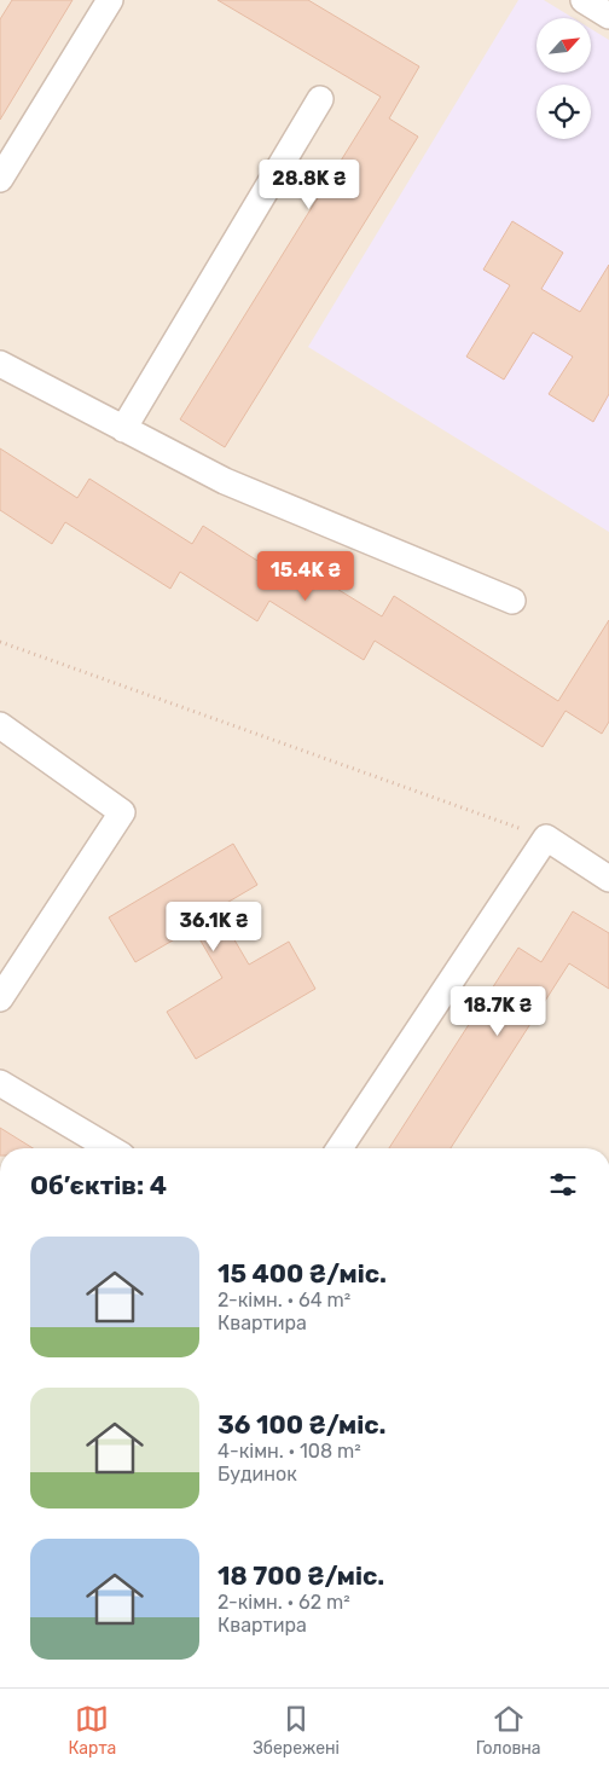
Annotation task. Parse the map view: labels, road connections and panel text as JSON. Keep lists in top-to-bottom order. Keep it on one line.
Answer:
{"north":"top right","page":{"price":["28.8K ₴","15.4K ₴","36.1K ₴","18.7K ₴"],"heading":"Об’єктів: 4","list":[{"name":"15 400 ₴/міс.","note":"2-кімн. · 64 m² · Квартира"},{"name":"36 100 ₴/міс.","note":"4-кімн. · 108 m² · Будинок"},{"name":"18 700 ₴/міс.","note":"2-кімн. · 62 m² · Квартира"}],"tabs":["Карта","Збережені","Головна"]}}
